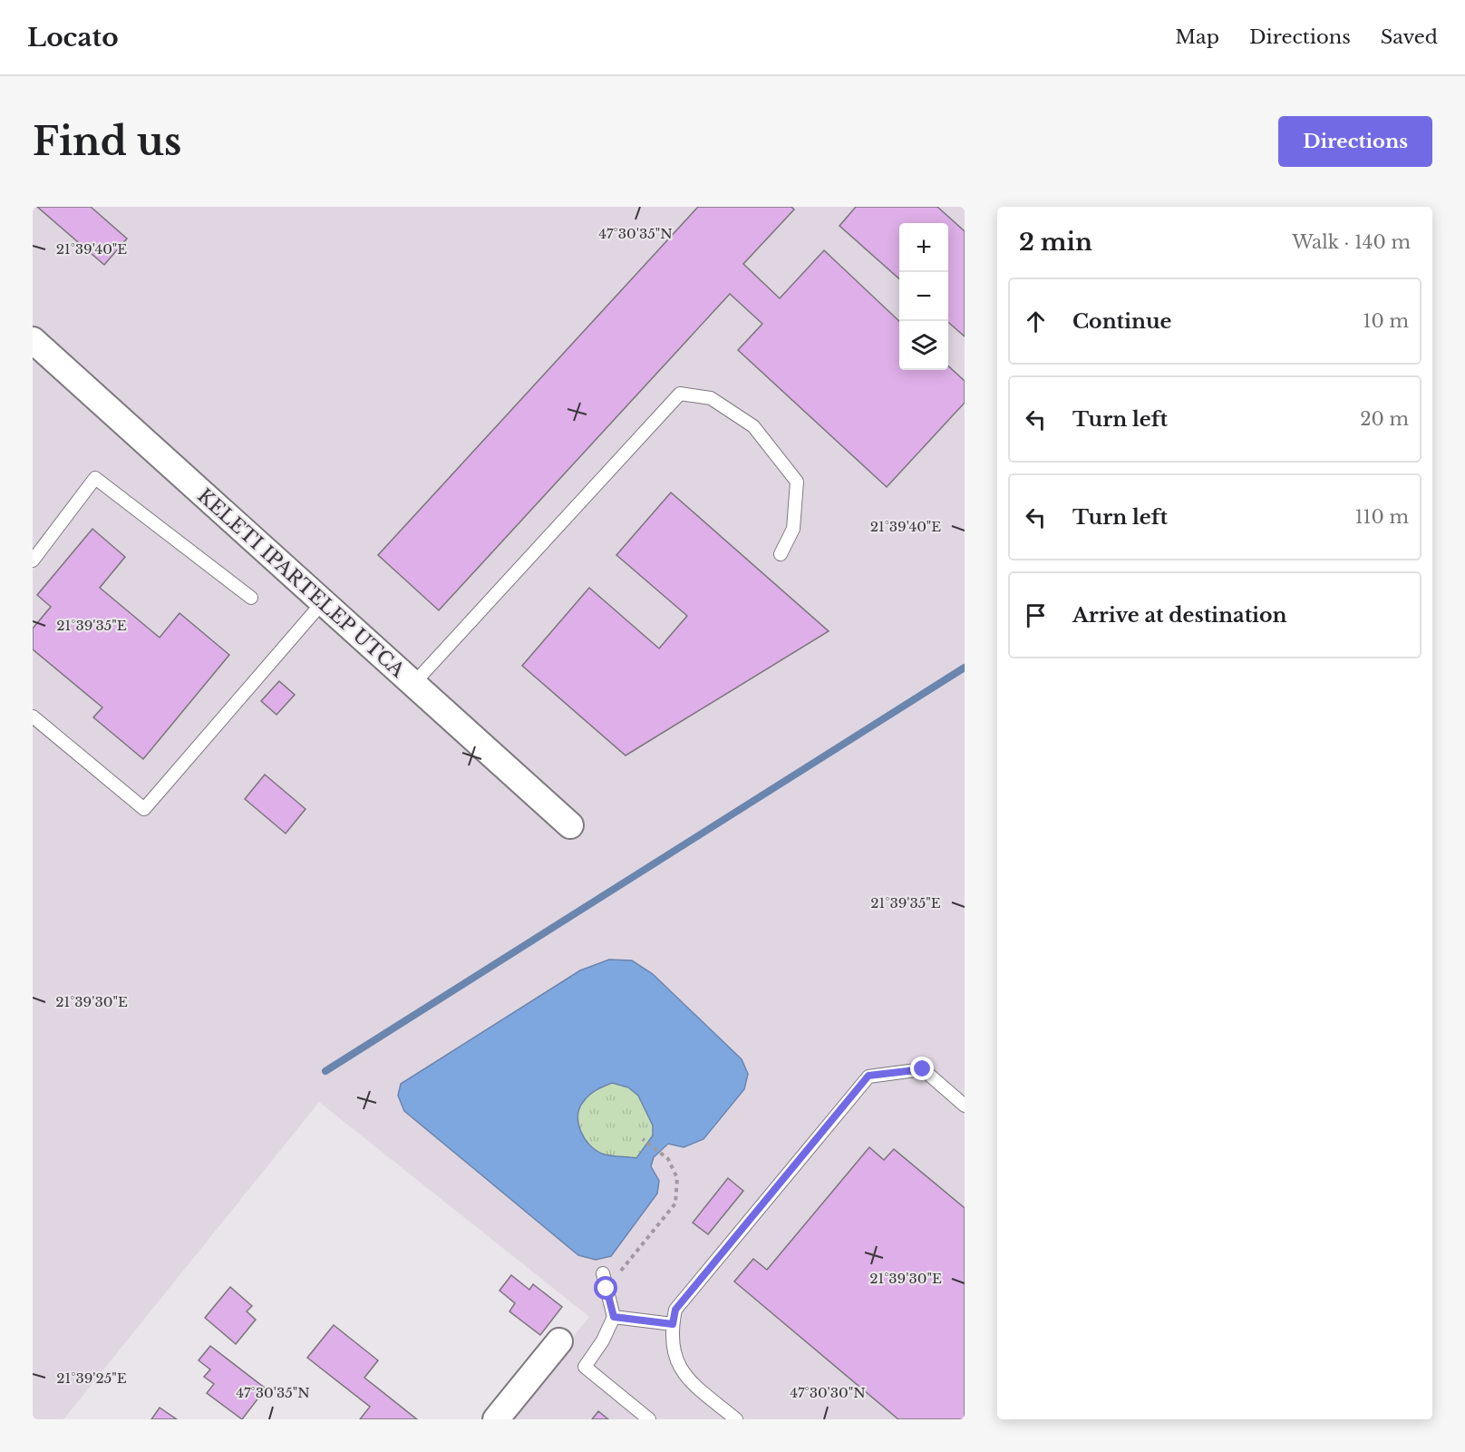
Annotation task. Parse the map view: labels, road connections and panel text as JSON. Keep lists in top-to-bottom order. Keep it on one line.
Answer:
{"streets":{"street":["KELETI IPARTELEP UTCA"]},"page":{"header":"Locato","nav":["Map","Directions","Saved"],"buttons":"Directions","title":"Find us","heading":["2 min","Walk · 140 m"],"map_buttons":["+","−"],"list":[["Continue","10 m"],["Turn left","20 m"],["Turn left","110 m"],"Arrive at destination"]},"coordinates":["47°30'35\"N","21°39'40\"E","21°39'35\"E","21°39'30\"E","21°39'25\"E","47°30'30\"N"]}
